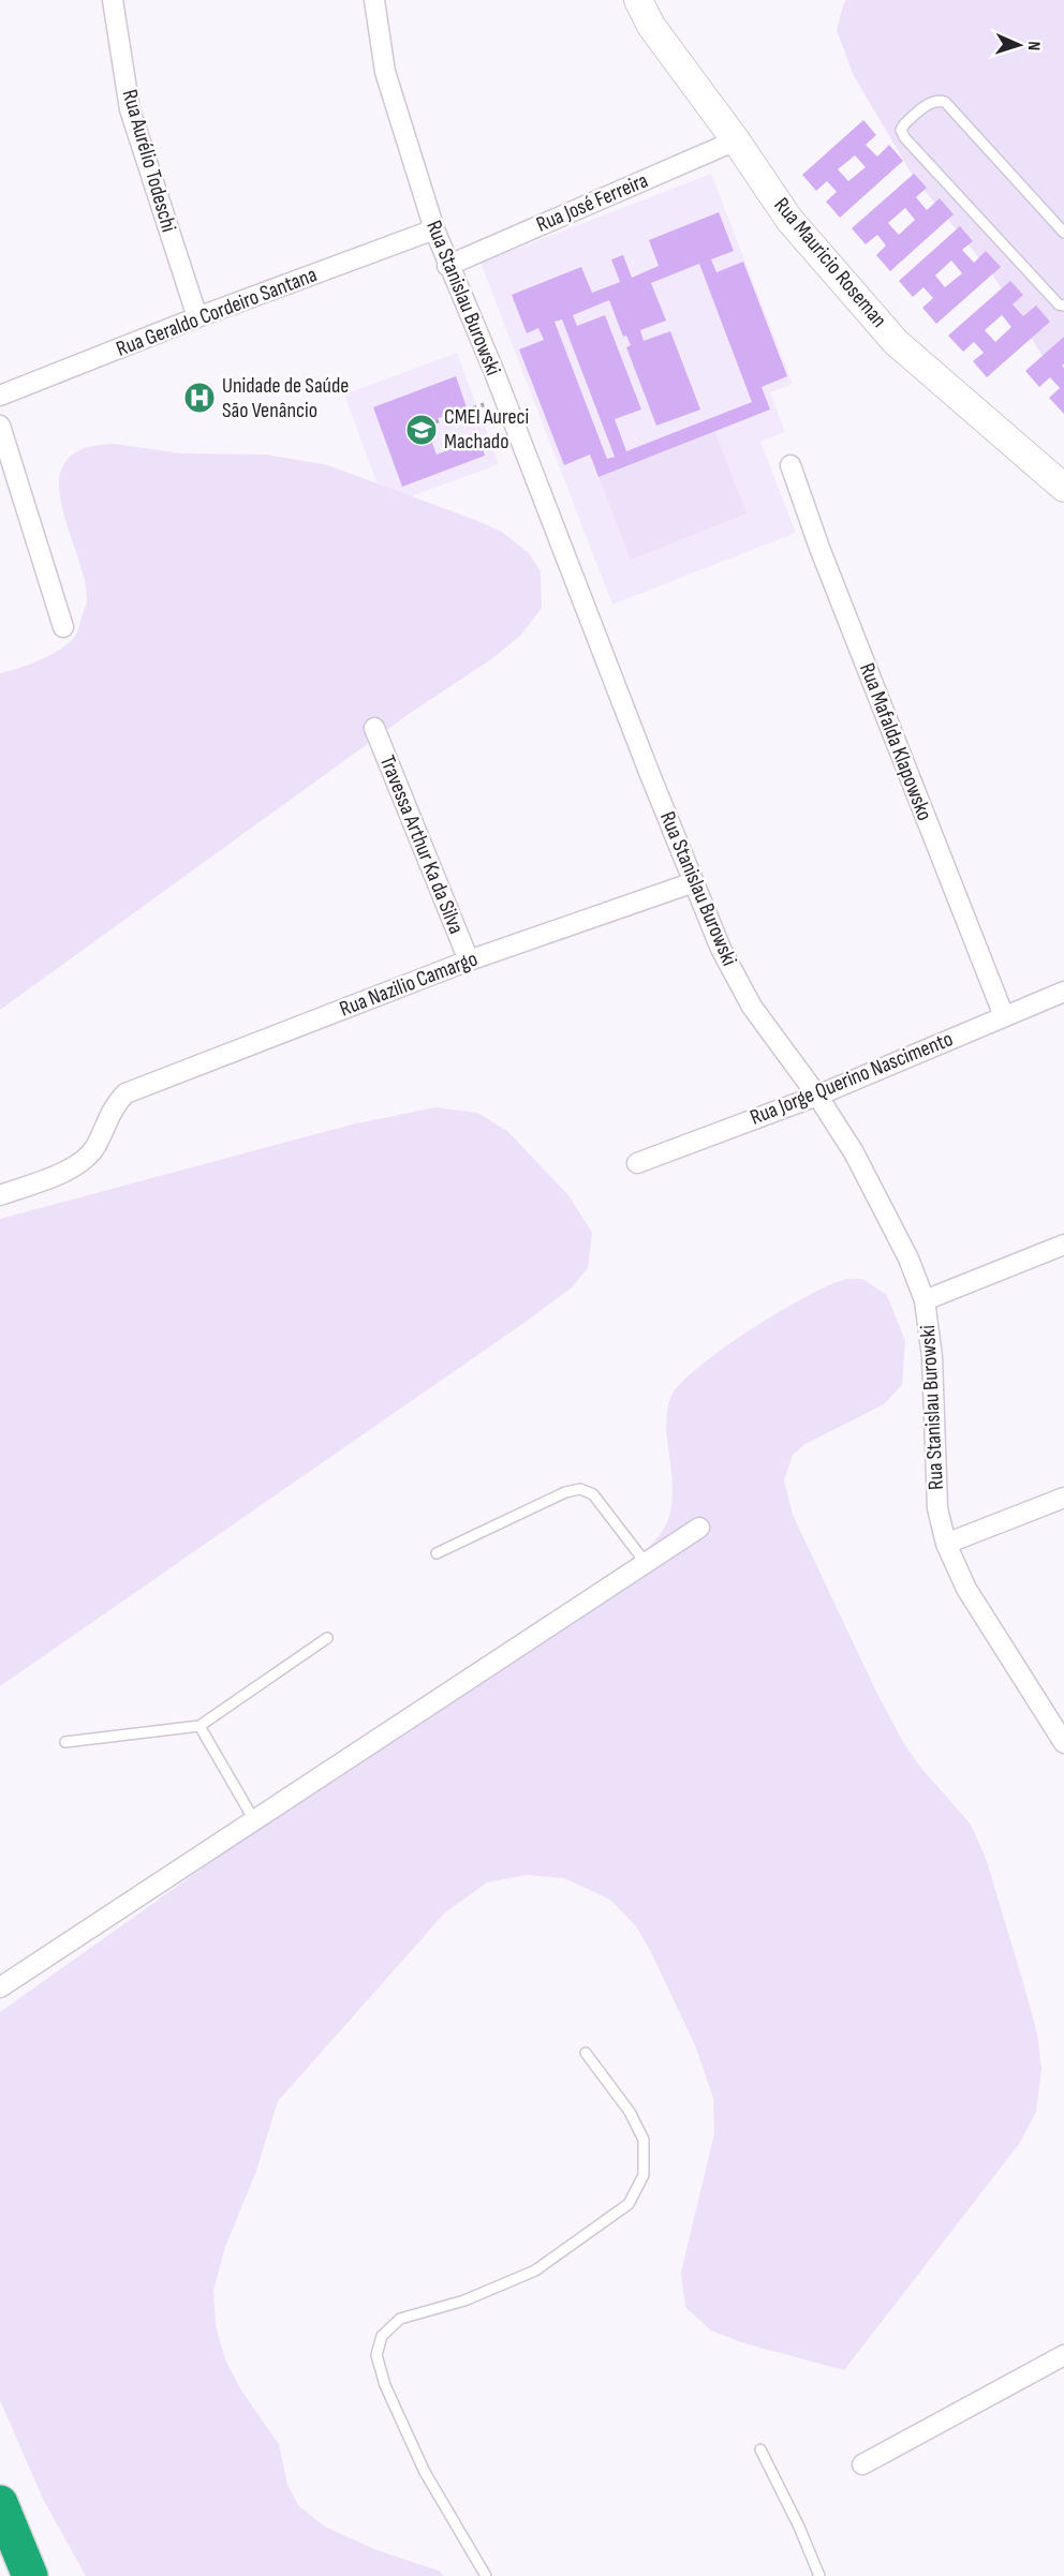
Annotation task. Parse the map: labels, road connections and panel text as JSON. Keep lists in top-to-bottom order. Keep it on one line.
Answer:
{"streets":{"main road":["Rua Mauricio Roseman"],"street":["Rua Aurélio Todeschi","Rua José Ferreira","Rua Stanislau Burowski","Rua Geraldo Cordeiro Santana","Rua Mafalda Klapowsko","Travessa Arthur Ka da Silva","Rua Nazilio Camargo","Rua Jorge Querino Nascimento"]},"crossings":[["Rua Aurélio Todeschi","Rua Geraldo Cordeiro Santana"],["Rua José Ferreira","Rua Mauricio Roseman"],["Rua José Ferreira","Rua Stanislau Burowski"],["Rua Stanislau Burowski","Rua Geraldo Cordeiro Santana"],["Rua Stanislau Burowski","Rua Nazilio Camargo"],["Rua Stanislau Burowski","Rua Jorge Querino Nascimento"],["Rua Mafalda Klapowsko","Rua Jorge Querino Nascimento"],["Travessa Arthur Ka da Silva","Rua Nazilio Camargo"]],"places":{"hospital":["Unidade de Saúde São Venâncio"],"school or university":["CMEI Aureci Machado"]},"north":"right"}
